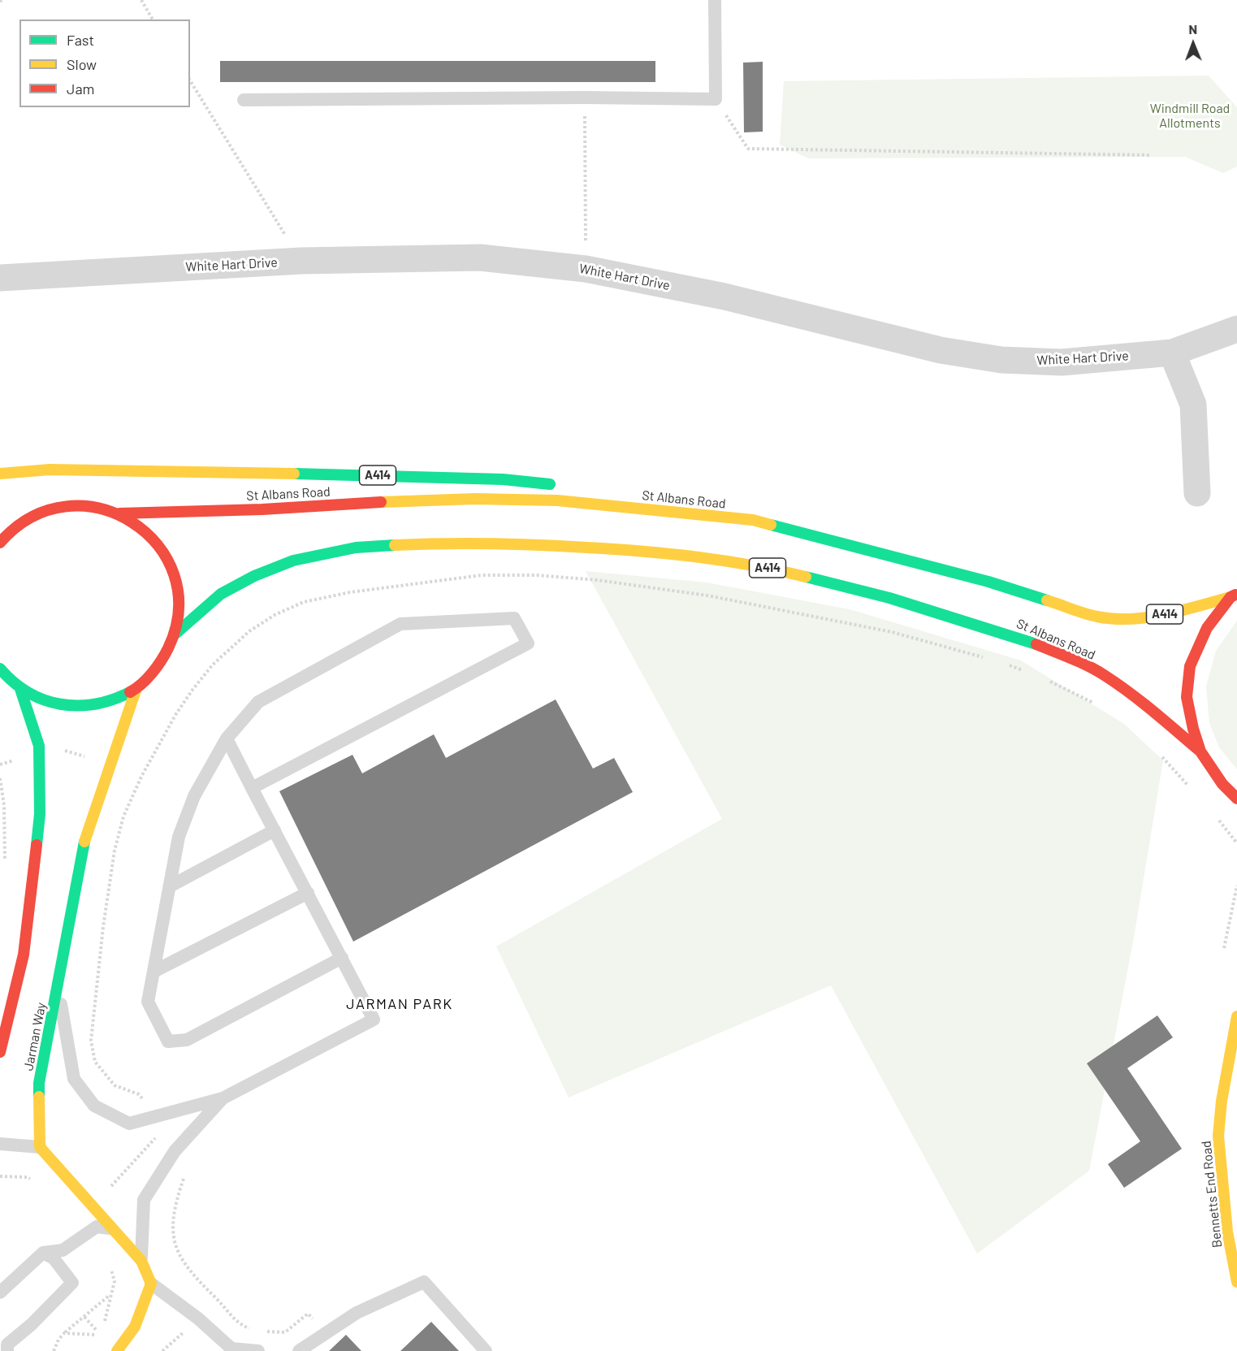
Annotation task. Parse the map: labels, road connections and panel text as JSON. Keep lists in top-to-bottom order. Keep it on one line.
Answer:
{"streets":{"main road":["A414","St Albans Road","Jarman Way","Bennetts End Road"],"street":["White Hart Drive"]},"crossings":[["A414","St Albans Road"]],"districts":["JARMAN PARK"],"parks":["Windmill Road Allotments"],"legend":["Fast","Slow","Jam"],"north":"top"}
